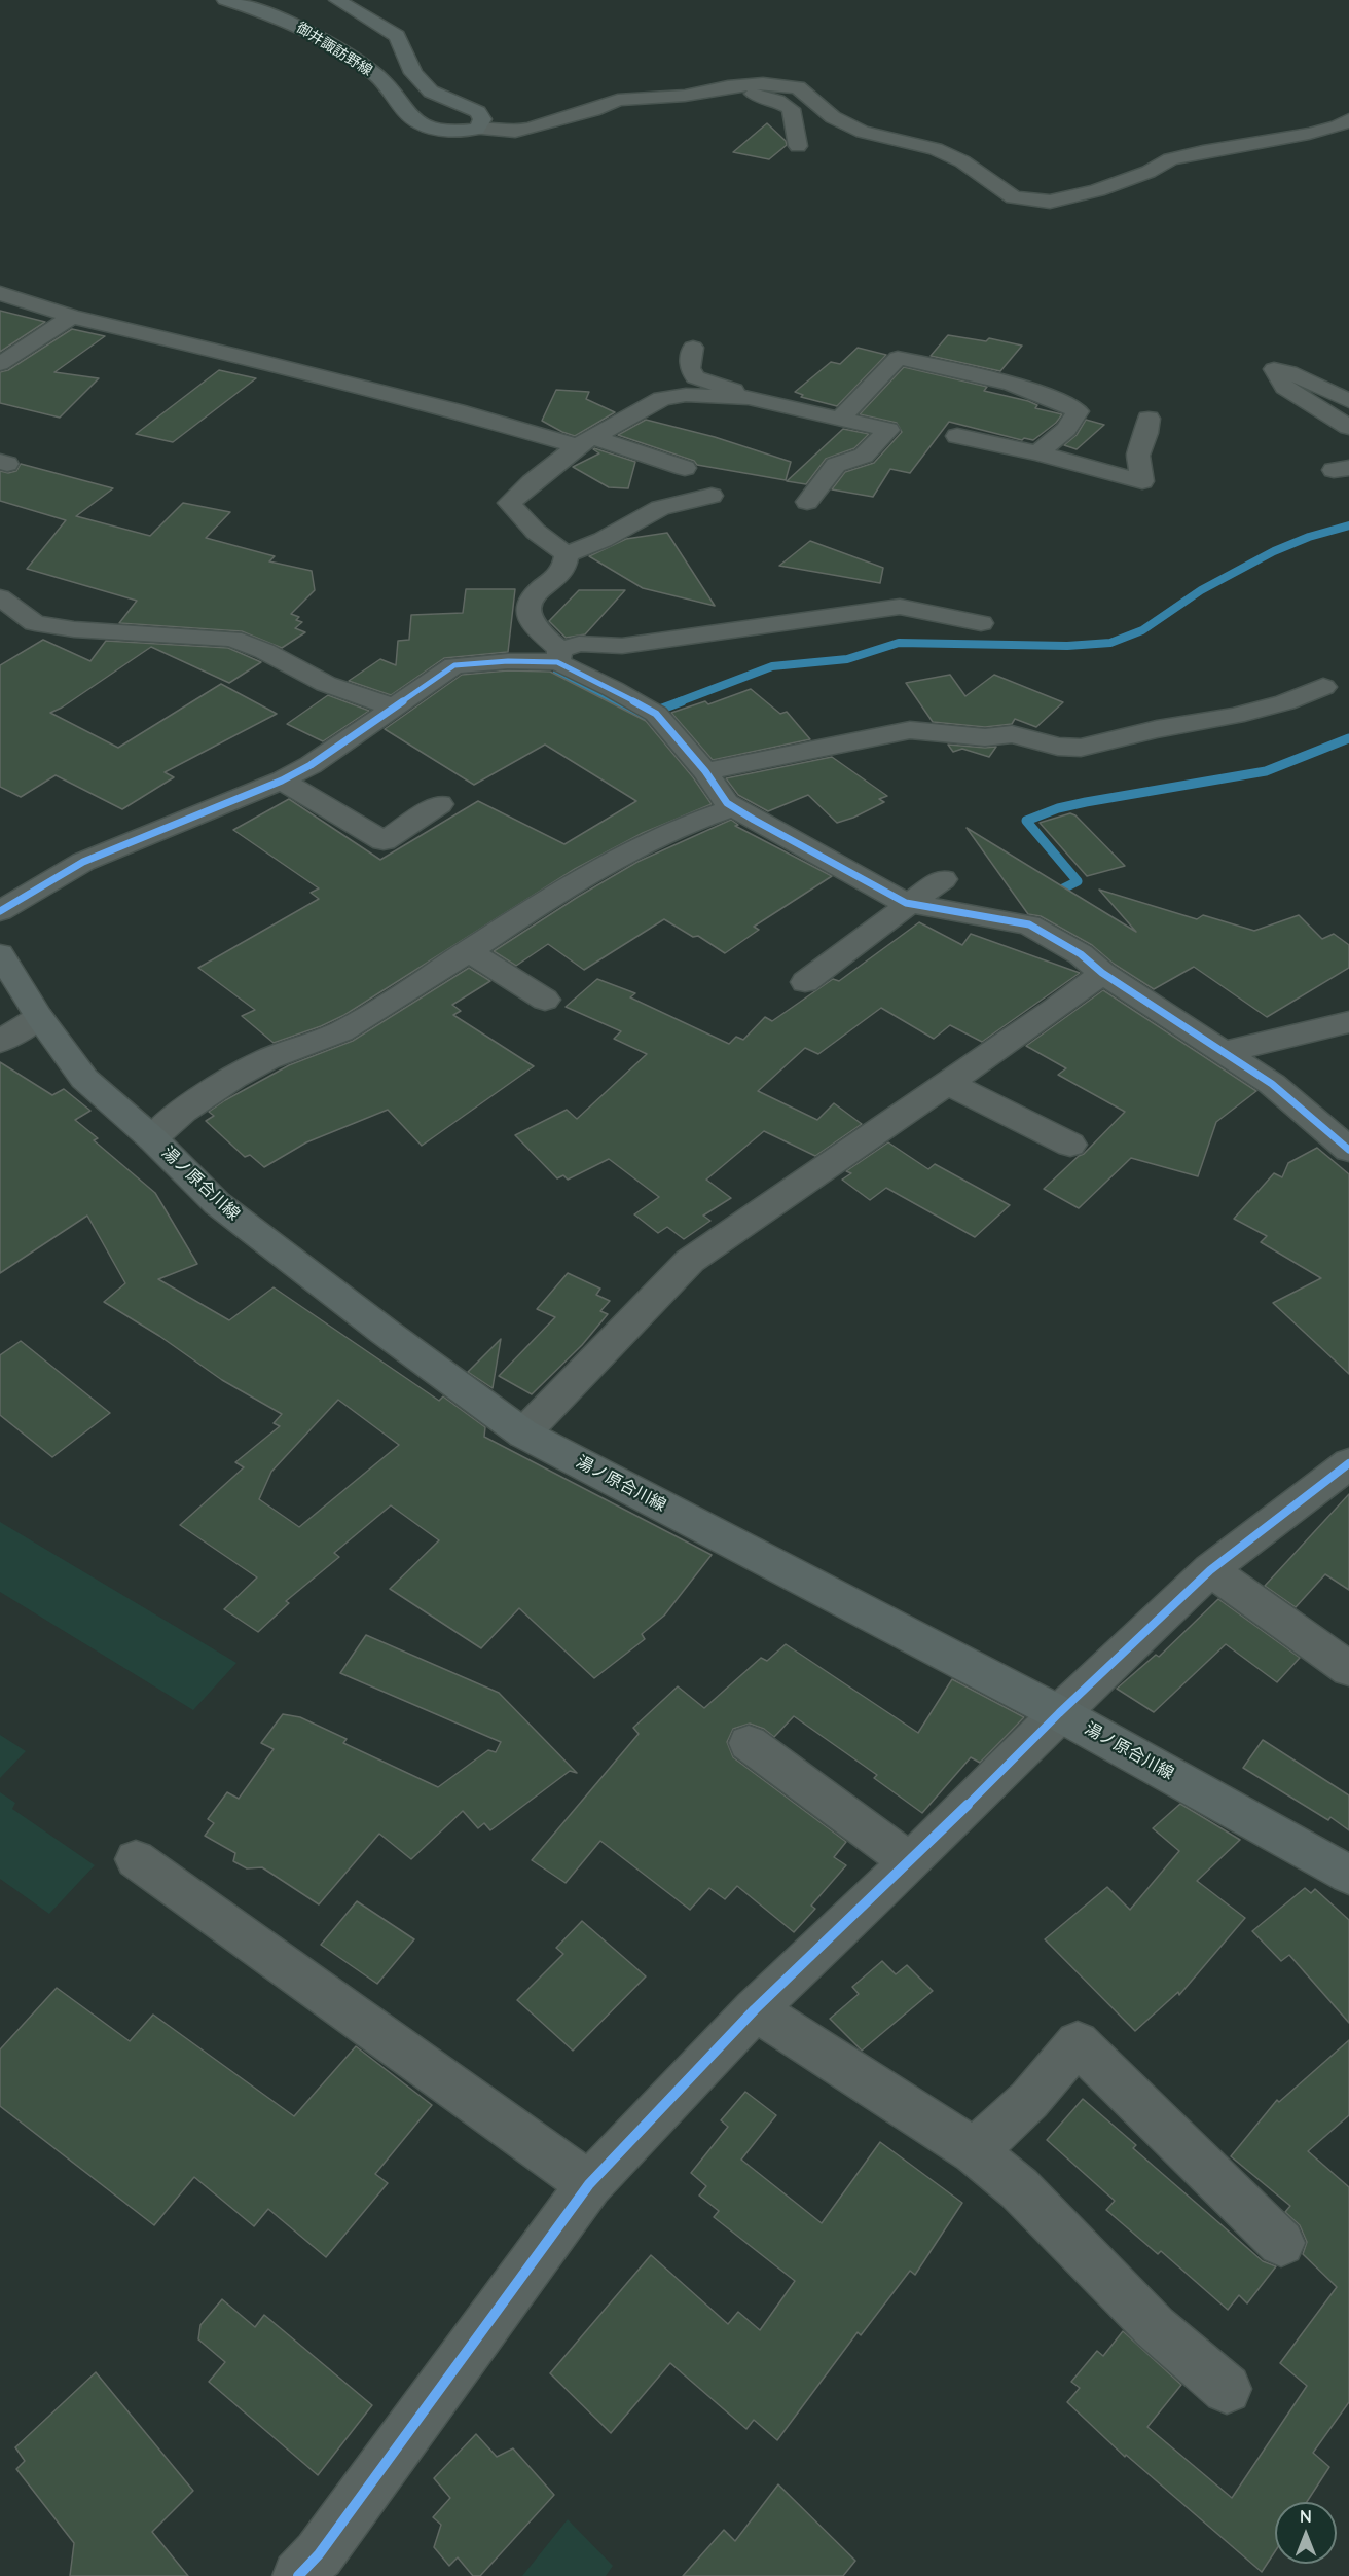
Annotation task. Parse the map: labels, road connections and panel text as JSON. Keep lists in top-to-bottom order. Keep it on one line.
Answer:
{"streets":{"main road":["御井諏訪野線","湯ノ原合川線"]},"north":"top"}
